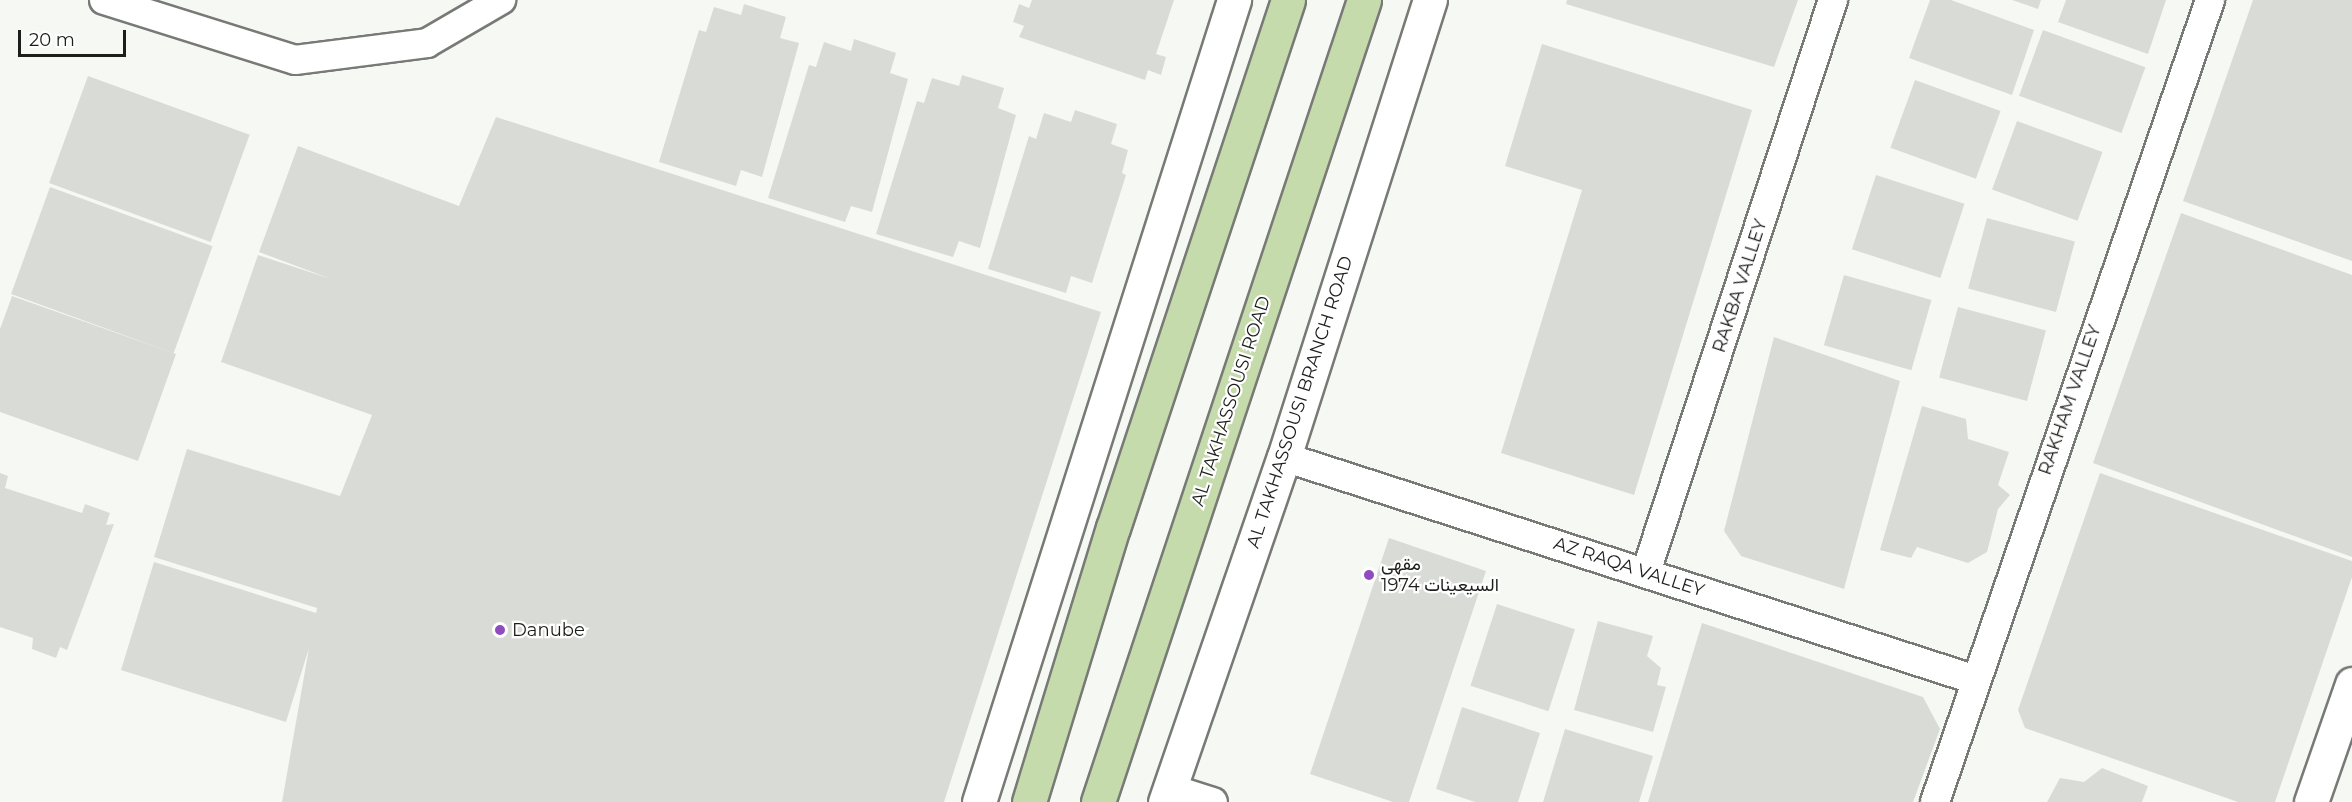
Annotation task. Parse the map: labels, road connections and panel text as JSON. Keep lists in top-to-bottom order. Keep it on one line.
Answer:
{"streets":{"main road":["AL TAKHASSOUSI ROAD"],"street":["RAKBA VALLEY","RAKHAM VALLEY","AL TAKHASSOUSI BRANCH ROAD","AZ RAQA VALLEY"]},"crossings":[["RAKBA VALLEY","AZ RAQA VALLEY"],["RAKHAM VALLEY","AZ RAQA VALLEY"],["AL TAKHASSOUSI BRANCH ROAD","AZ RAQA VALLEY"]],"places":["مقهى السيعينات 1974","Danube"],"scale_bar":"20 m"}
